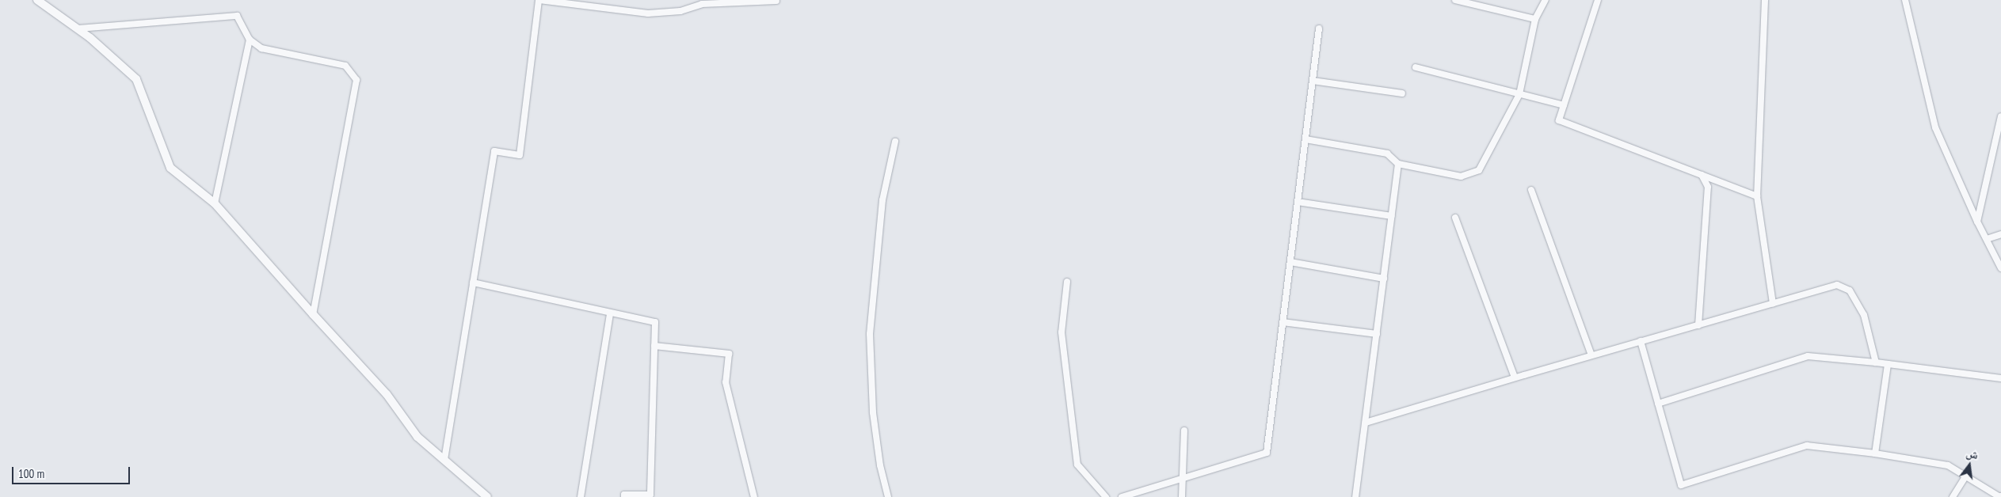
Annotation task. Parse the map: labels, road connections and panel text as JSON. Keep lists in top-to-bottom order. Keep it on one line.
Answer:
{"scale_bar":"100 m","north":"top"}
